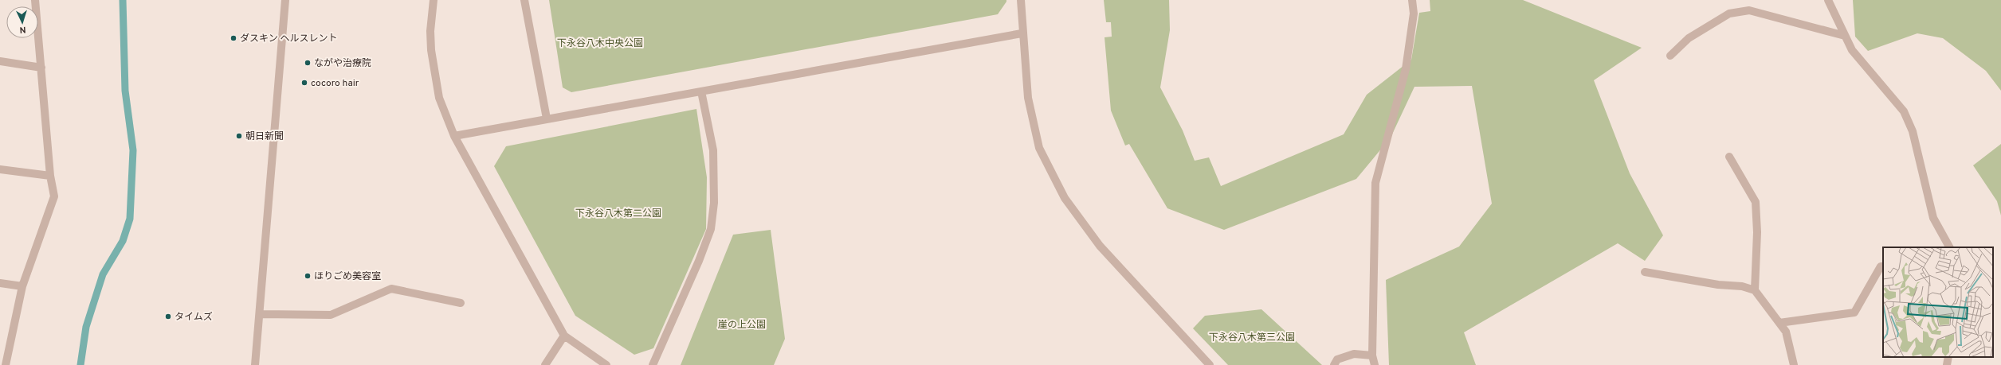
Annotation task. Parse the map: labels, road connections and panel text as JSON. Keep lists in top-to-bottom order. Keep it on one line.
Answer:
{"parks":["下永谷八木中央公園","下永谷八木第二公園","崖の上公園","下永谷八木第三公園"],"places":["ダスキン ヘルスレント","ながや治療院","cocoro hair","朝日新聞","ほりごめ美容室","タイムズ"],"north":"bottom"}
